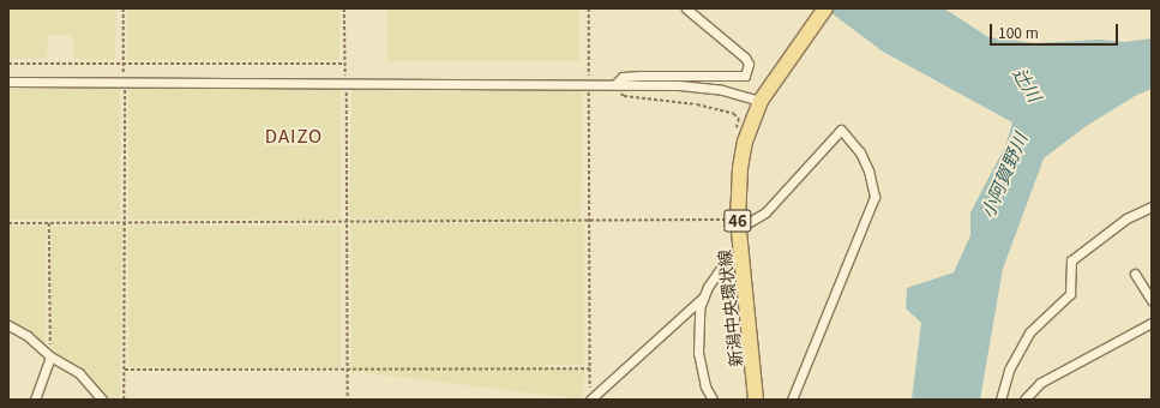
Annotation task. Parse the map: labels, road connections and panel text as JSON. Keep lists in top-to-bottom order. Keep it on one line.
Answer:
{"streets":{"main road":["46","新潟中央環状線"]},"districts":["DAIZO"],"water":["辻川","小阿賀野川"],"scale_bar":"100 m"}
